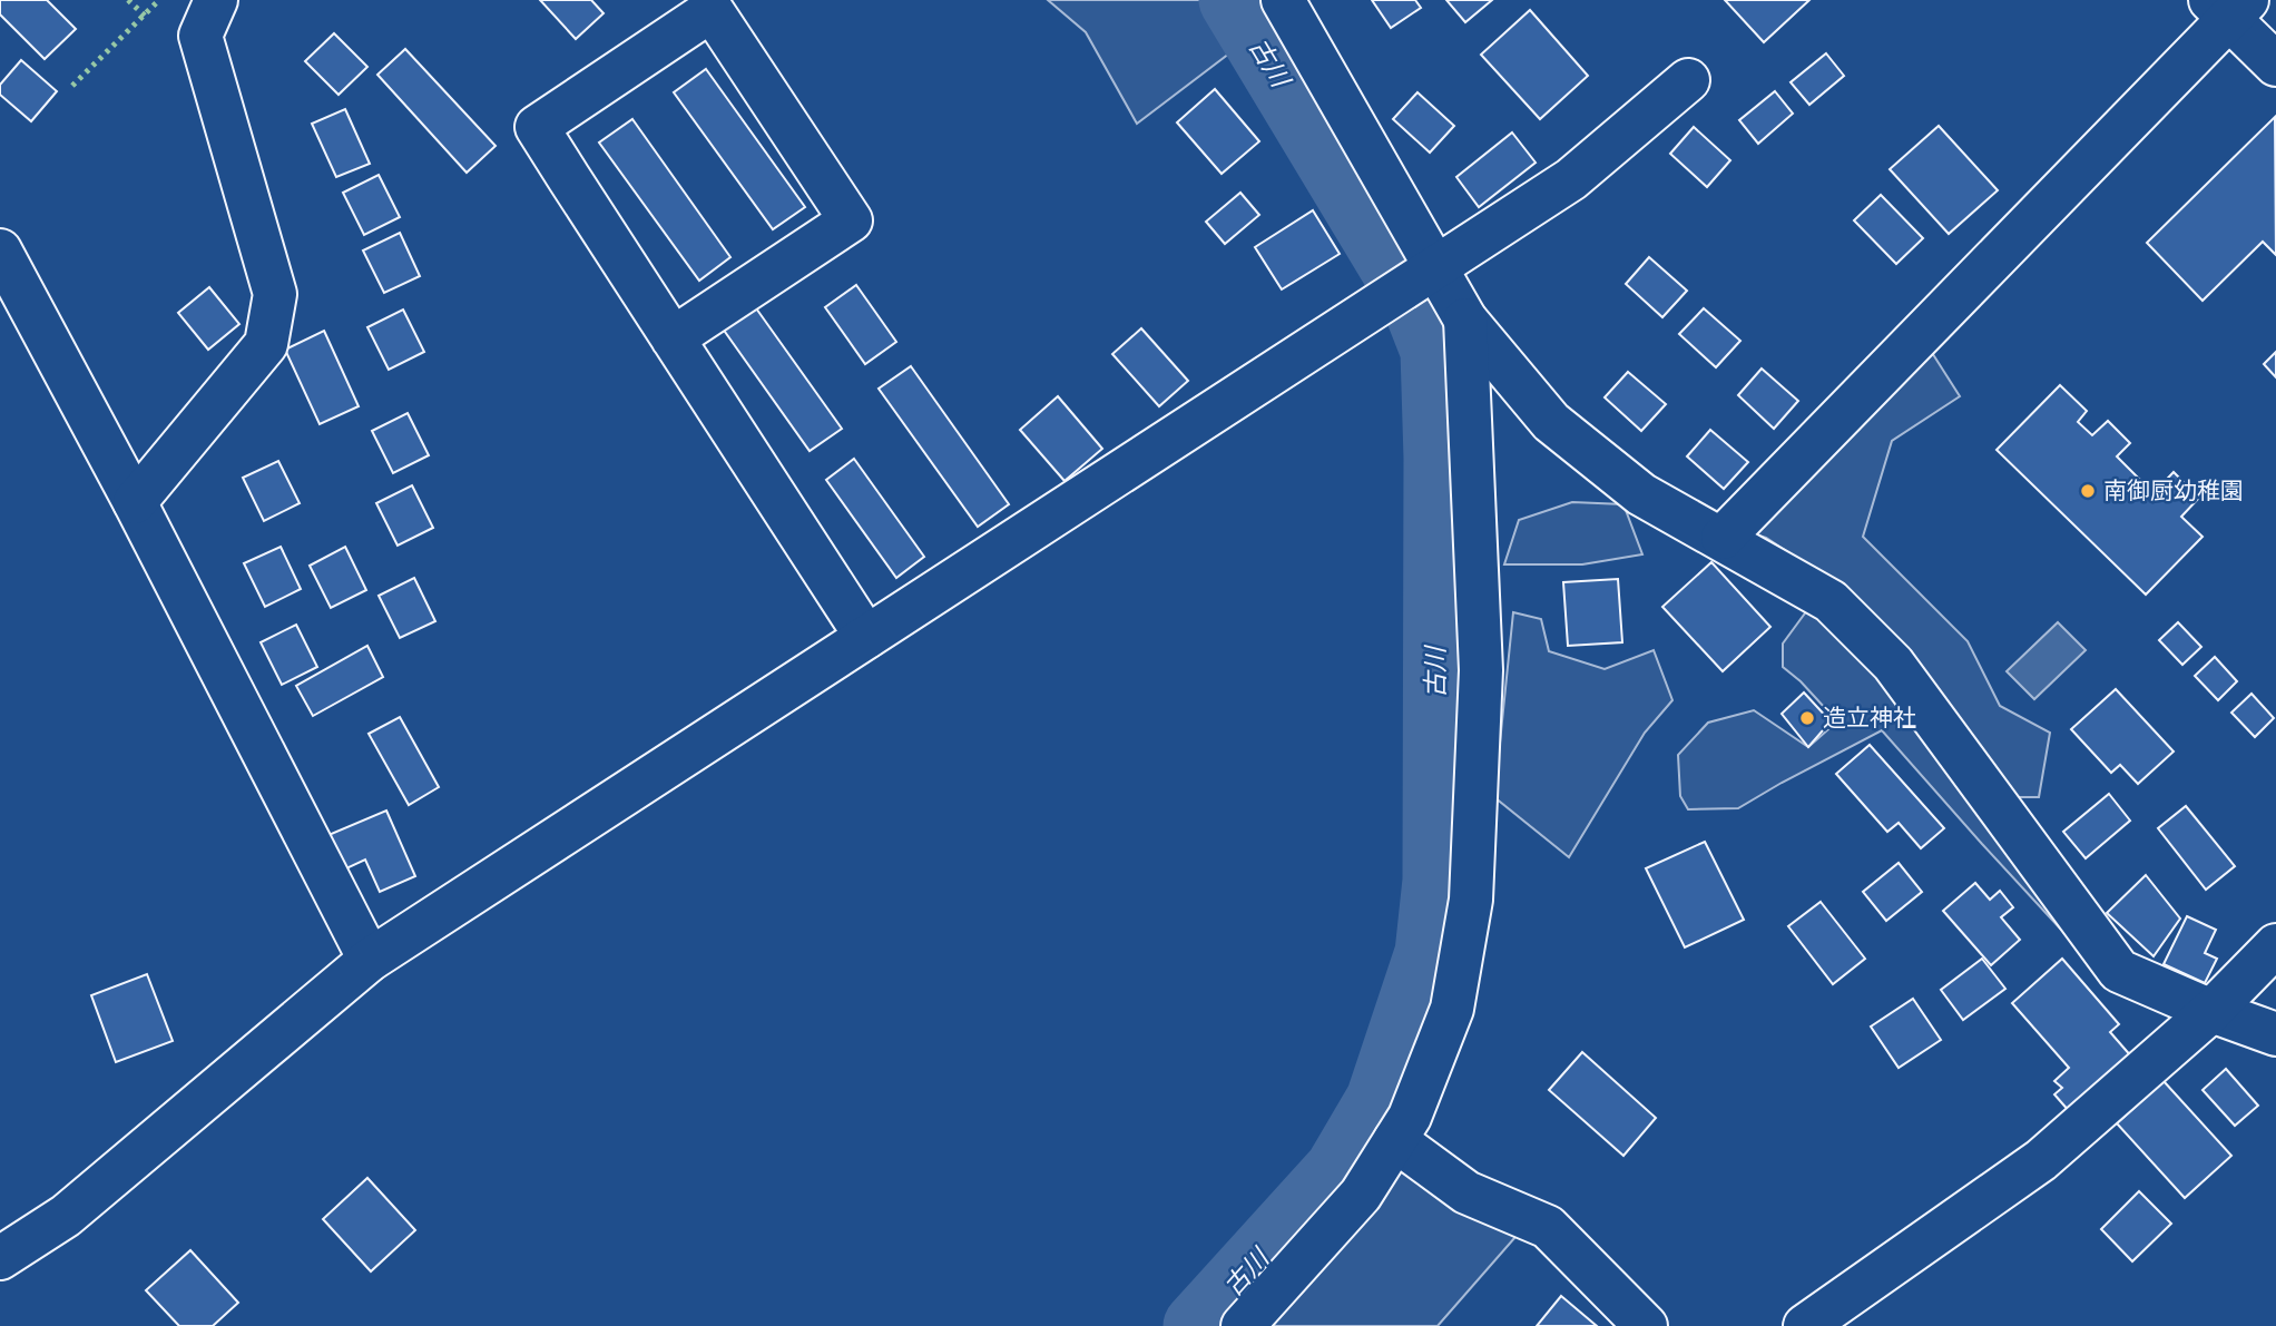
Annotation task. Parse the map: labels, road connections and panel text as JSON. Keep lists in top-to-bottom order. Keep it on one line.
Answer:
{"water":["古川"],"places":["南御厨幼稚園","造立神社"]}
